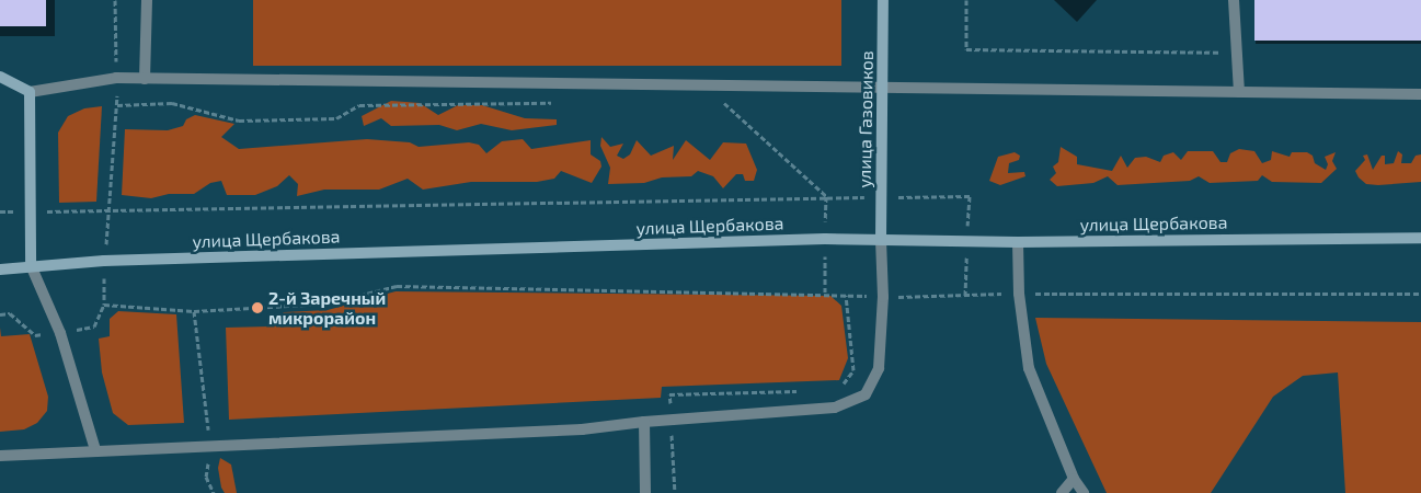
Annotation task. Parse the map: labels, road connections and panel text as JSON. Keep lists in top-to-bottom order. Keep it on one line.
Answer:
{"streets":{"main road":["улица Газовиков","улица Щербакова"]},"crossings":[["улица Газовиков","улица Щербакова"]],"places":["2-й Заречный микрорайон"]}
